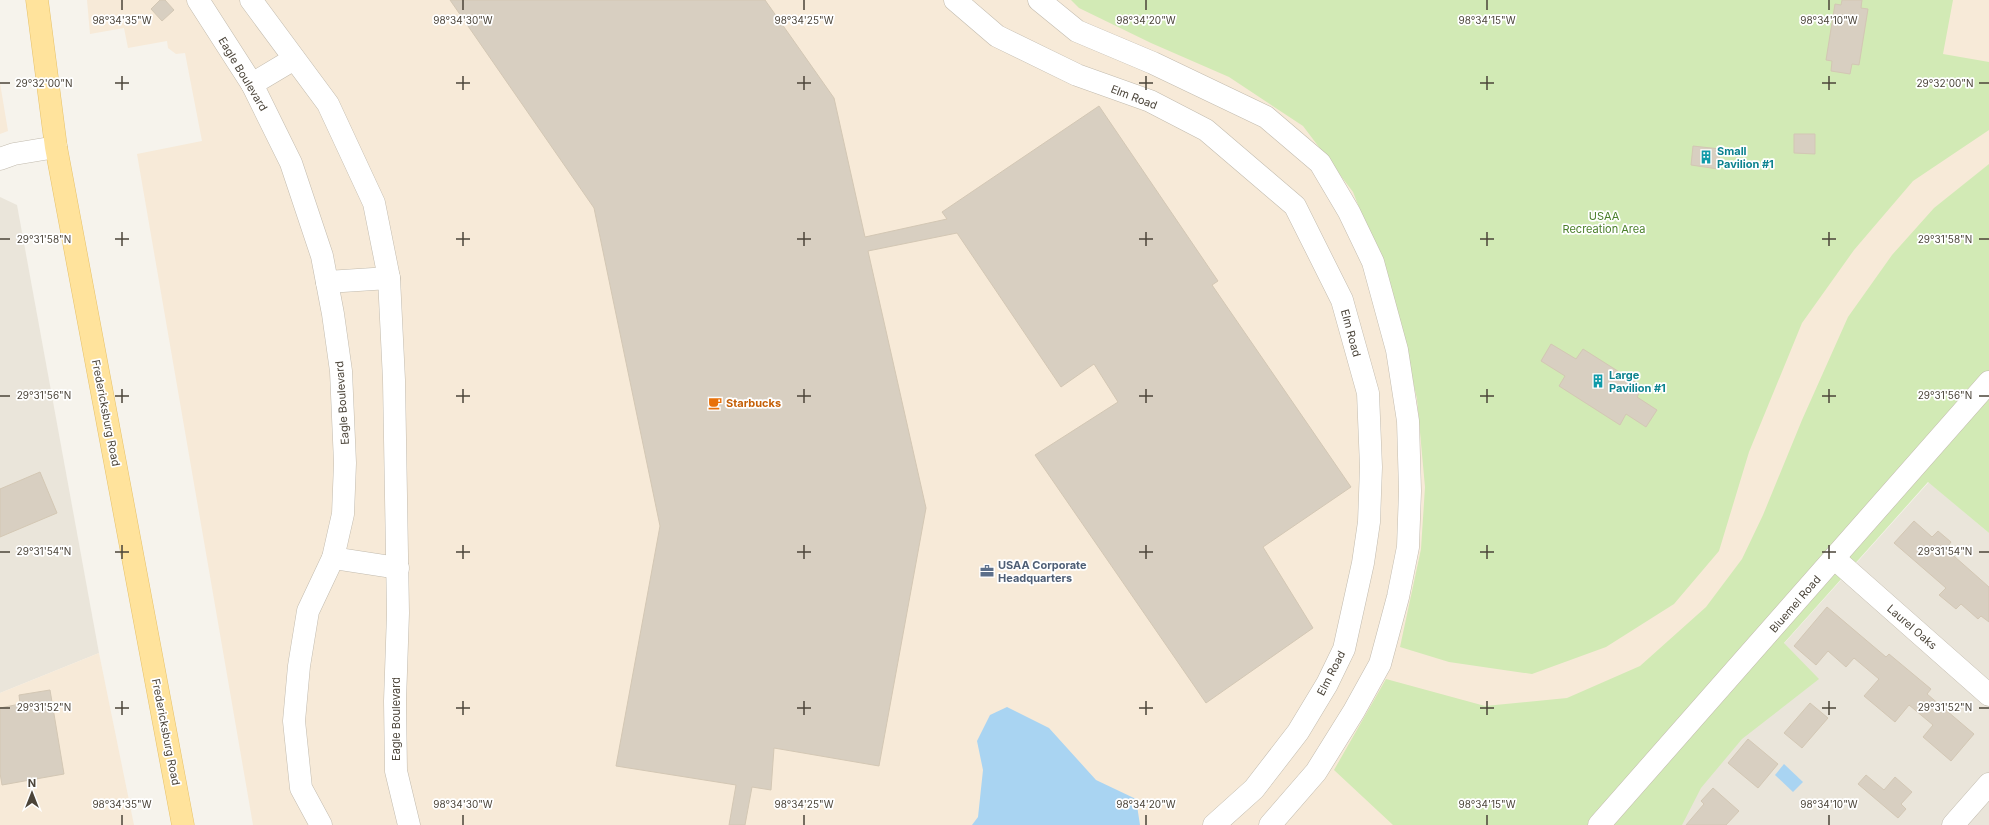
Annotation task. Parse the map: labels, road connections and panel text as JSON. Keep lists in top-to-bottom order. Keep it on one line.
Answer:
{"streets":{"main road":["Fredericksburg Road"],"street":["Eagle Boulevard","Elm Road","Bluemel Road","Laurel Oaks"]},"crossings":[["Bluemel Road","Laurel Oaks"]],"parks":["USAA Recreation Area"],"places":{"building":["Small Pavilion #1","Large Pavilion #1"],"cafe":["Starbucks"],"office":["USAA Corporate Headquarters"]},"north":"top","coordinates":["98°34'35\"W","98°34'30\"W","98°34'25\"W","98°34'20\"W","98°34'15\"W","98°34'10\"W","29°32'00\"N","29°31'58\"N","29°31'56\"N","29°31'54\"N","29°31'52\"N"]}
